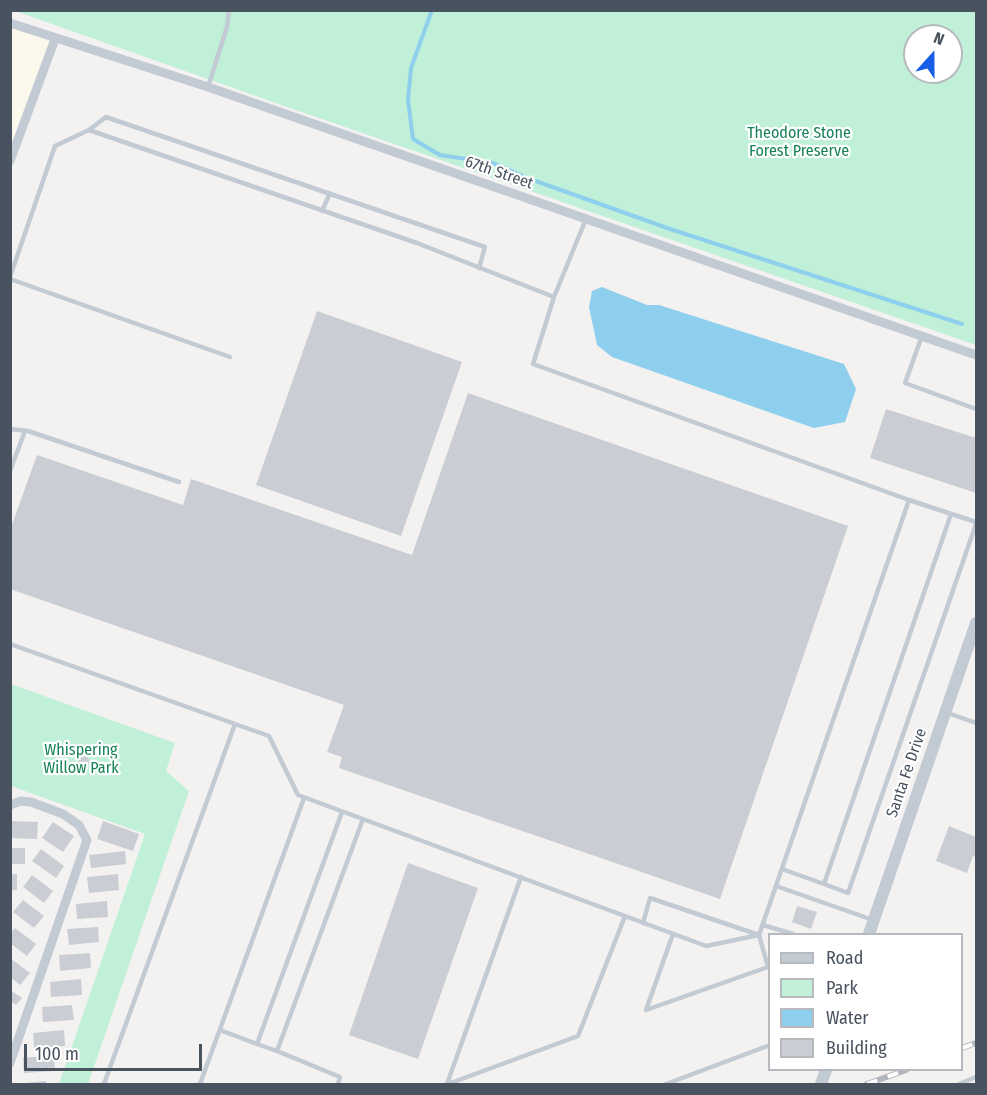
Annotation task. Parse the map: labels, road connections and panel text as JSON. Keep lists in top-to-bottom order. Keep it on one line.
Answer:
{"streets":{"street":["67th Street","Santa Fe Drive"]},"parks":["Theodore Stone Forest Preserve","Whispering Willow Park"],"legend":["Road","Park","Water","Building"],"scale_bar":"100 m","north":"top"}
